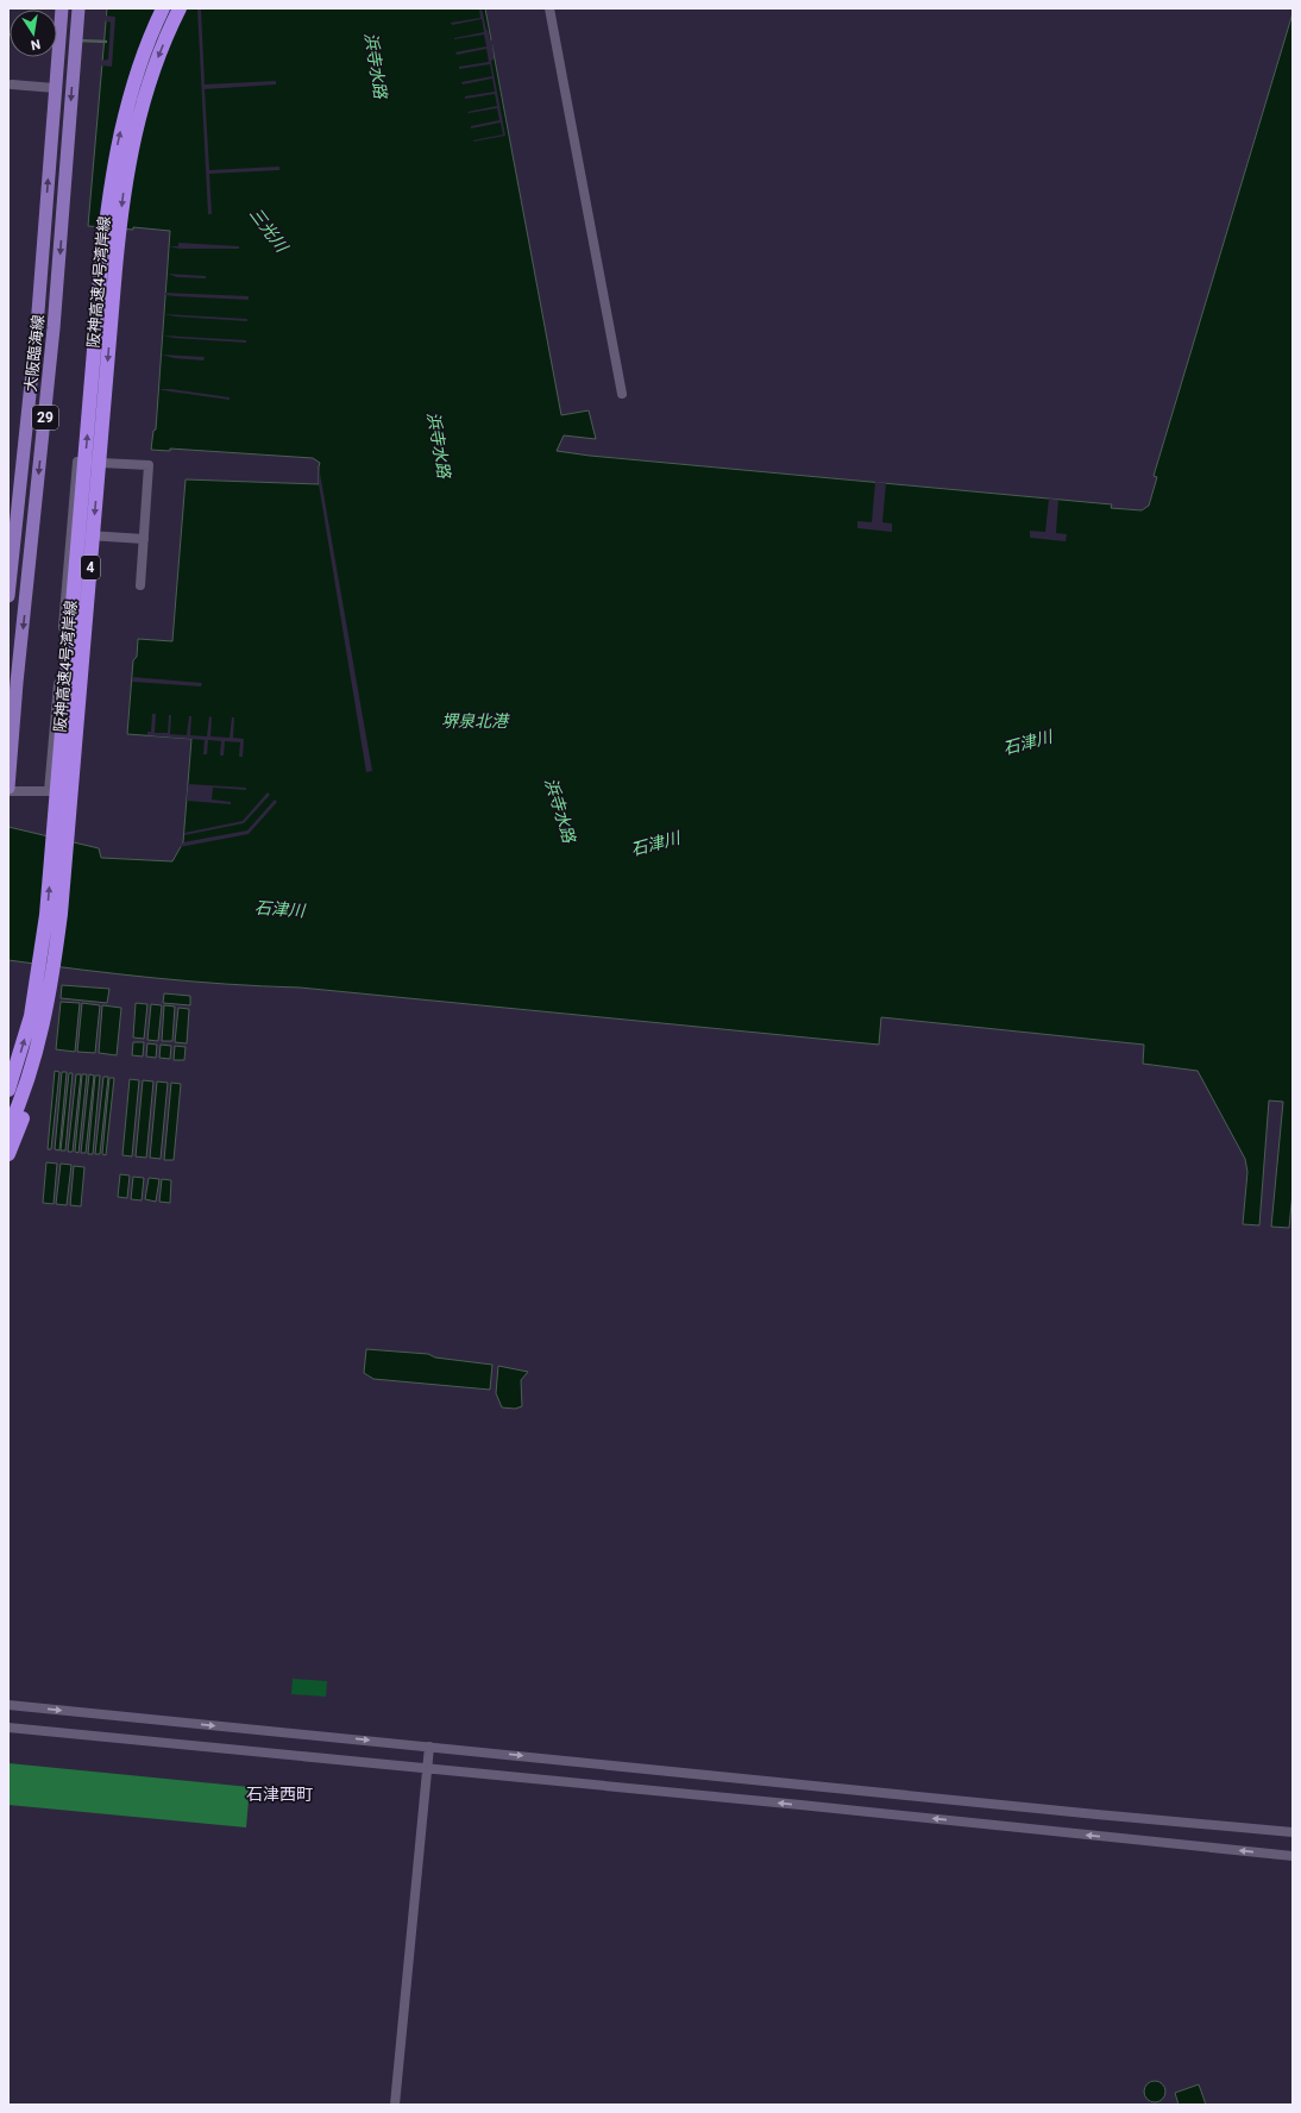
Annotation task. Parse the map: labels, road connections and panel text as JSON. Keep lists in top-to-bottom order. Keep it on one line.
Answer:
{"streets":{"highway":["阪神高速4号湾岸線","4"],"main road":["大阪臨海線","29"]},"districts":["石津西町"],"water":["浜寺水路","三光川","堺泉北港","石津川"],"north":"bottom"}
